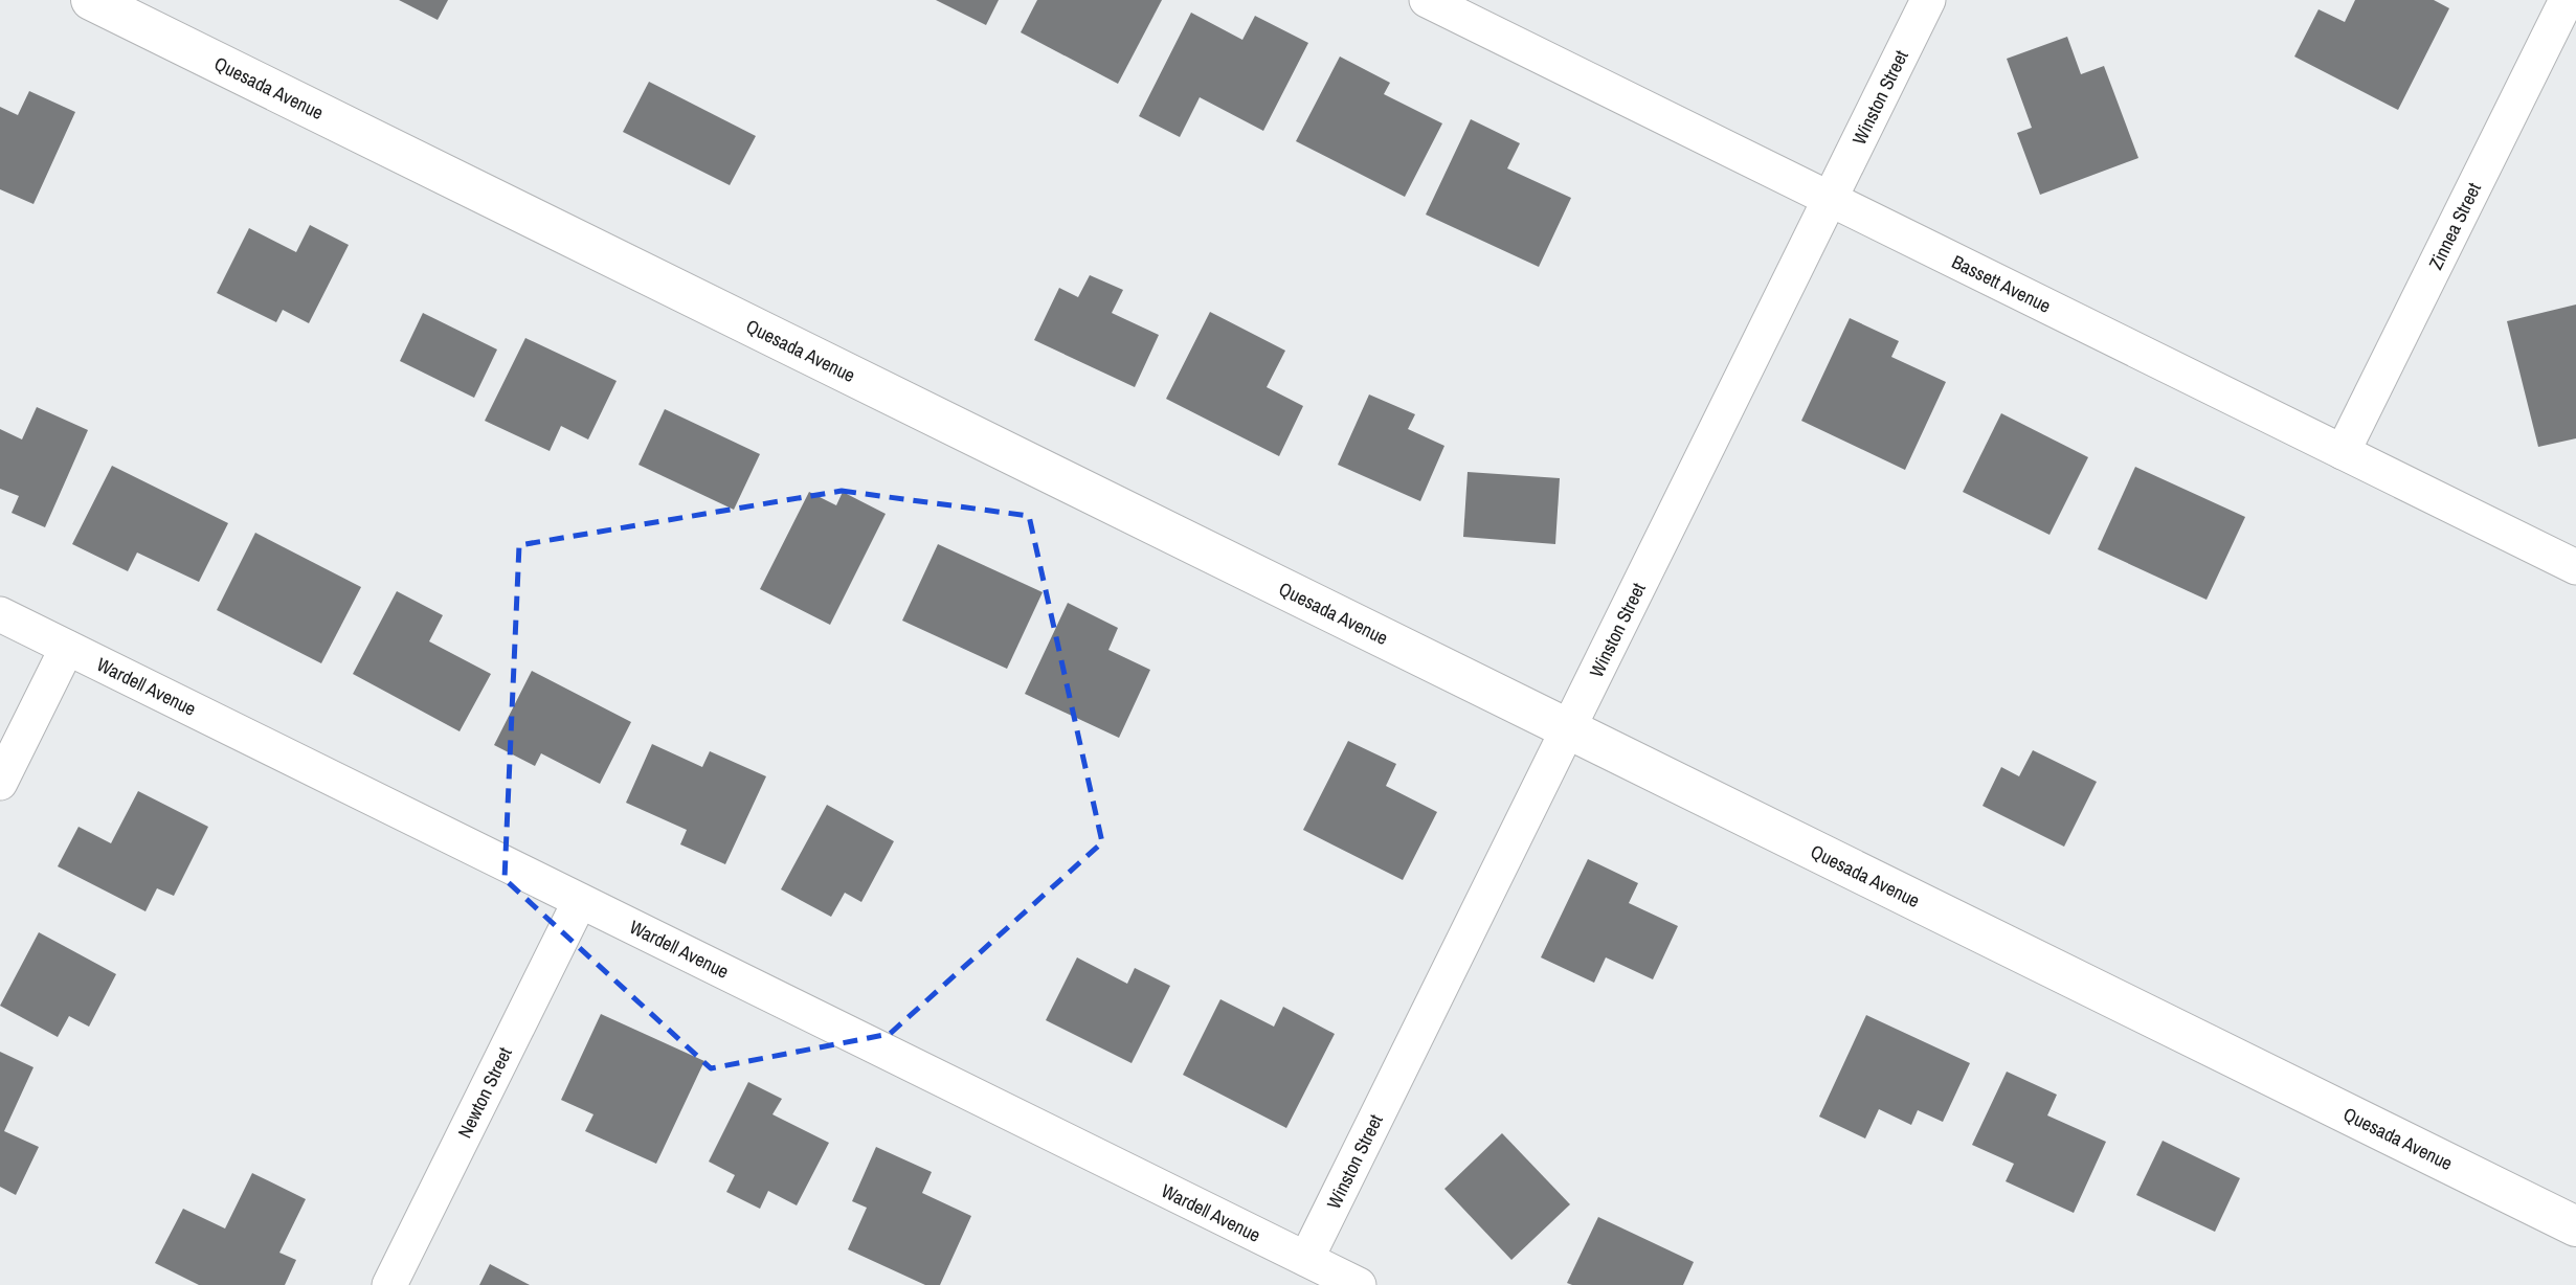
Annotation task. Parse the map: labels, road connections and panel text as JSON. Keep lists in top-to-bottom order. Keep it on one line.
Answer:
{"streets":{"street":["Quesada Avenue","Winston Street","Zinnea Street","Bassett Avenue","Wardell Avenue","Newton Street"]},"crossings":[["Quesada Avenue","Winston Street"],["Winston Street","Bassett Avenue"],["Winston Street","Wardell Avenue"],["Zinnea Street","Bassett Avenue"],["Wardell Avenue","Newton Street"]]}
